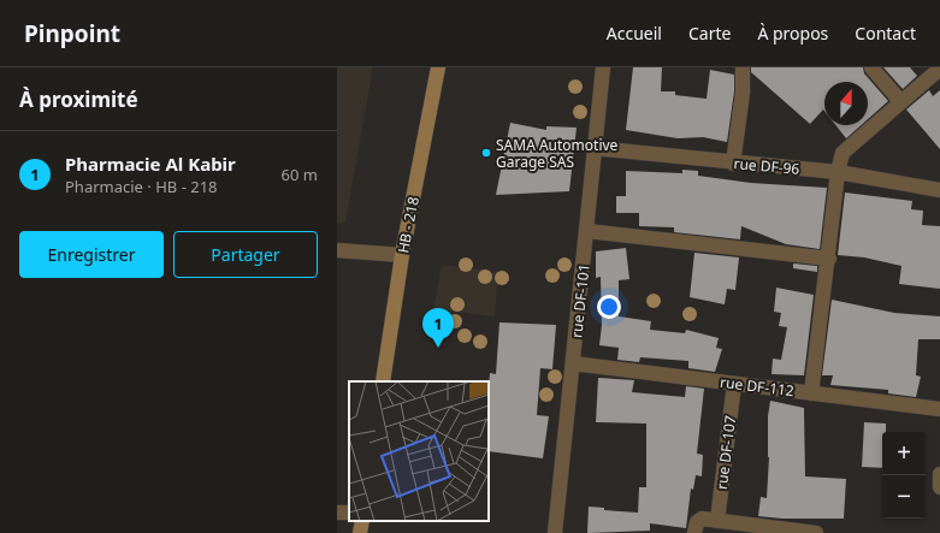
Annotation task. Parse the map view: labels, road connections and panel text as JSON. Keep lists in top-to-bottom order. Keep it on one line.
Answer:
{"streets":{"main road":["HB - 218"],"street":["rue DF-96","rue DF-101","rue DF-112","rue DF-107"]},"crossings":[["rue DF-96","rue DF-101"],["rue DF-101","rue DF-112"],["rue DF-112","rue DF-107"]],"places":["SAMA Automotive Garage SAS"],"north":"top","page":{"header":"Pinpoint","nav":["Accueil","Carte","À propos","Contact"],"heading":"À proximité","list":[{"mark":"1","name":"Pharmacie Al Kabir","note":"Pharmacie · HB - 218","value":"60 m"}],"buttons":["Enregistrer","Partager"],"pins":"1","map_buttons":["+","−"]}}
